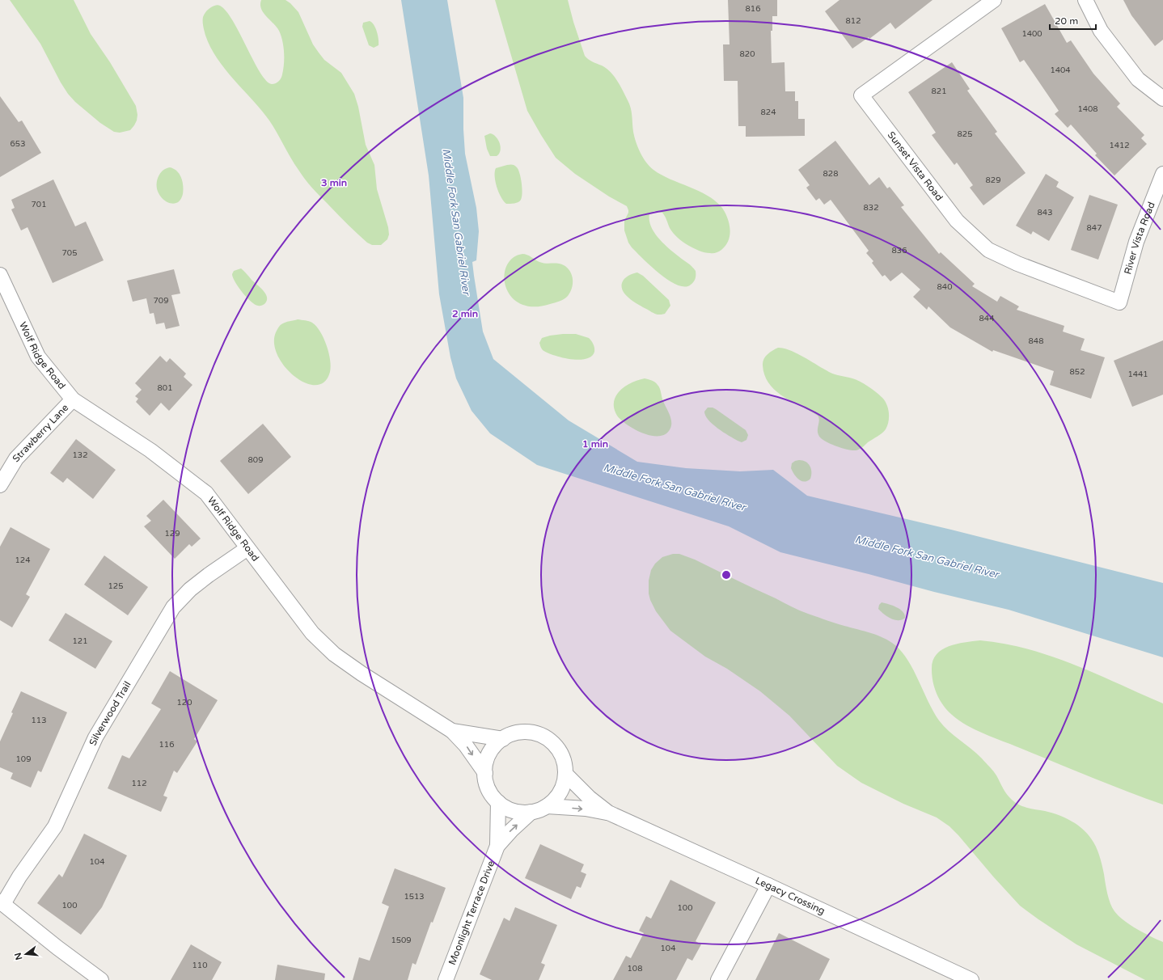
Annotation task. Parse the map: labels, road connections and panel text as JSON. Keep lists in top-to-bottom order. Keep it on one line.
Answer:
{"streets":{"street":["Sunset Vista Road","River Vista Road","Wolf Ridge Road","Strawberry Lane","Silverwood Trail","Legacy Crossing","Moonlight Terrace Drive"]},"crossings":[["Sunset Vista Road","River Vista Road"],["Wolf Ridge Road","Strawberry Lane"],["Wolf Ridge Road","Silverwood Trail"],["Wolf Ridge Road","Legacy Crossing"],["Wolf Ridge Road","Moonlight Terrace Drive"],["Legacy Crossing","Moonlight Terrace Drive"]],"water":["Middle Fork San Gabriel River"],"house_numbers":["816","812","1400","820","1404","821","1408","824","825","653","1412","828","829","701","832","843","847","836","705","840","709","844","848","852","1441","801","132","809","129","124","125","121","120","113","116","109","112","104","1513","100","100","1509","104","110","108"],"scale_bar":"20 m","north":"left","rings":["3 min","2 min","1 min"]}
